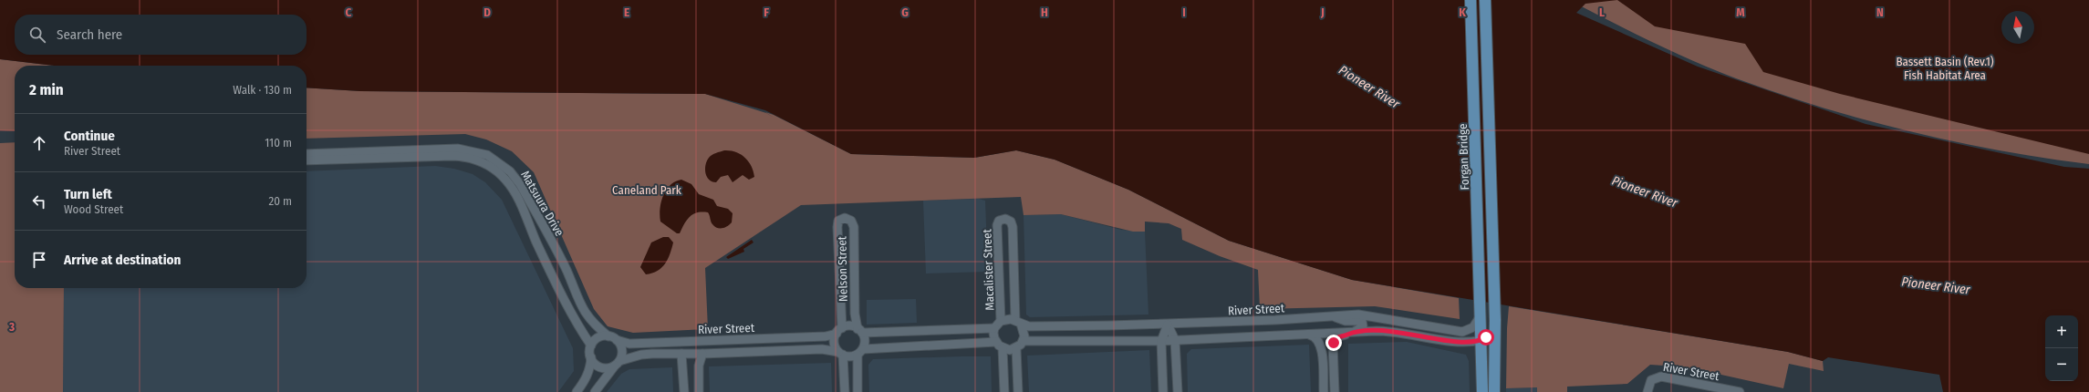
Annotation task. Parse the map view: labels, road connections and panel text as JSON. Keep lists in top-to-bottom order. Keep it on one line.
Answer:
{"streets":{"main road":["Forgan Bridge"],"street":["Matsuura Drive","Nelson Street","Macalister Street","River Street"]},"crossings":[["Forgan Bridge","River Street"],["Matsuura Drive","River Street"],["Nelson Street","River Street"],["Macalister Street","River Street"]],"water":["Pioneer River"],"parks":["Bassett Basin (Rev.1) Fish Habitat Area","Caneland Park"],"north":"top","page":{"search":"Search here","heading":["2 min","Walk · 130 m"],"list":[["Continue","River Street","110 m"],["Turn left","Wood Street","20 m"],"Arrive at destination"],"map_buttons":["+","−"]},"grid":{"columns":["C","D","E","F","G","H","I","J","K","L","M","N"],"rows":["3"]}}
